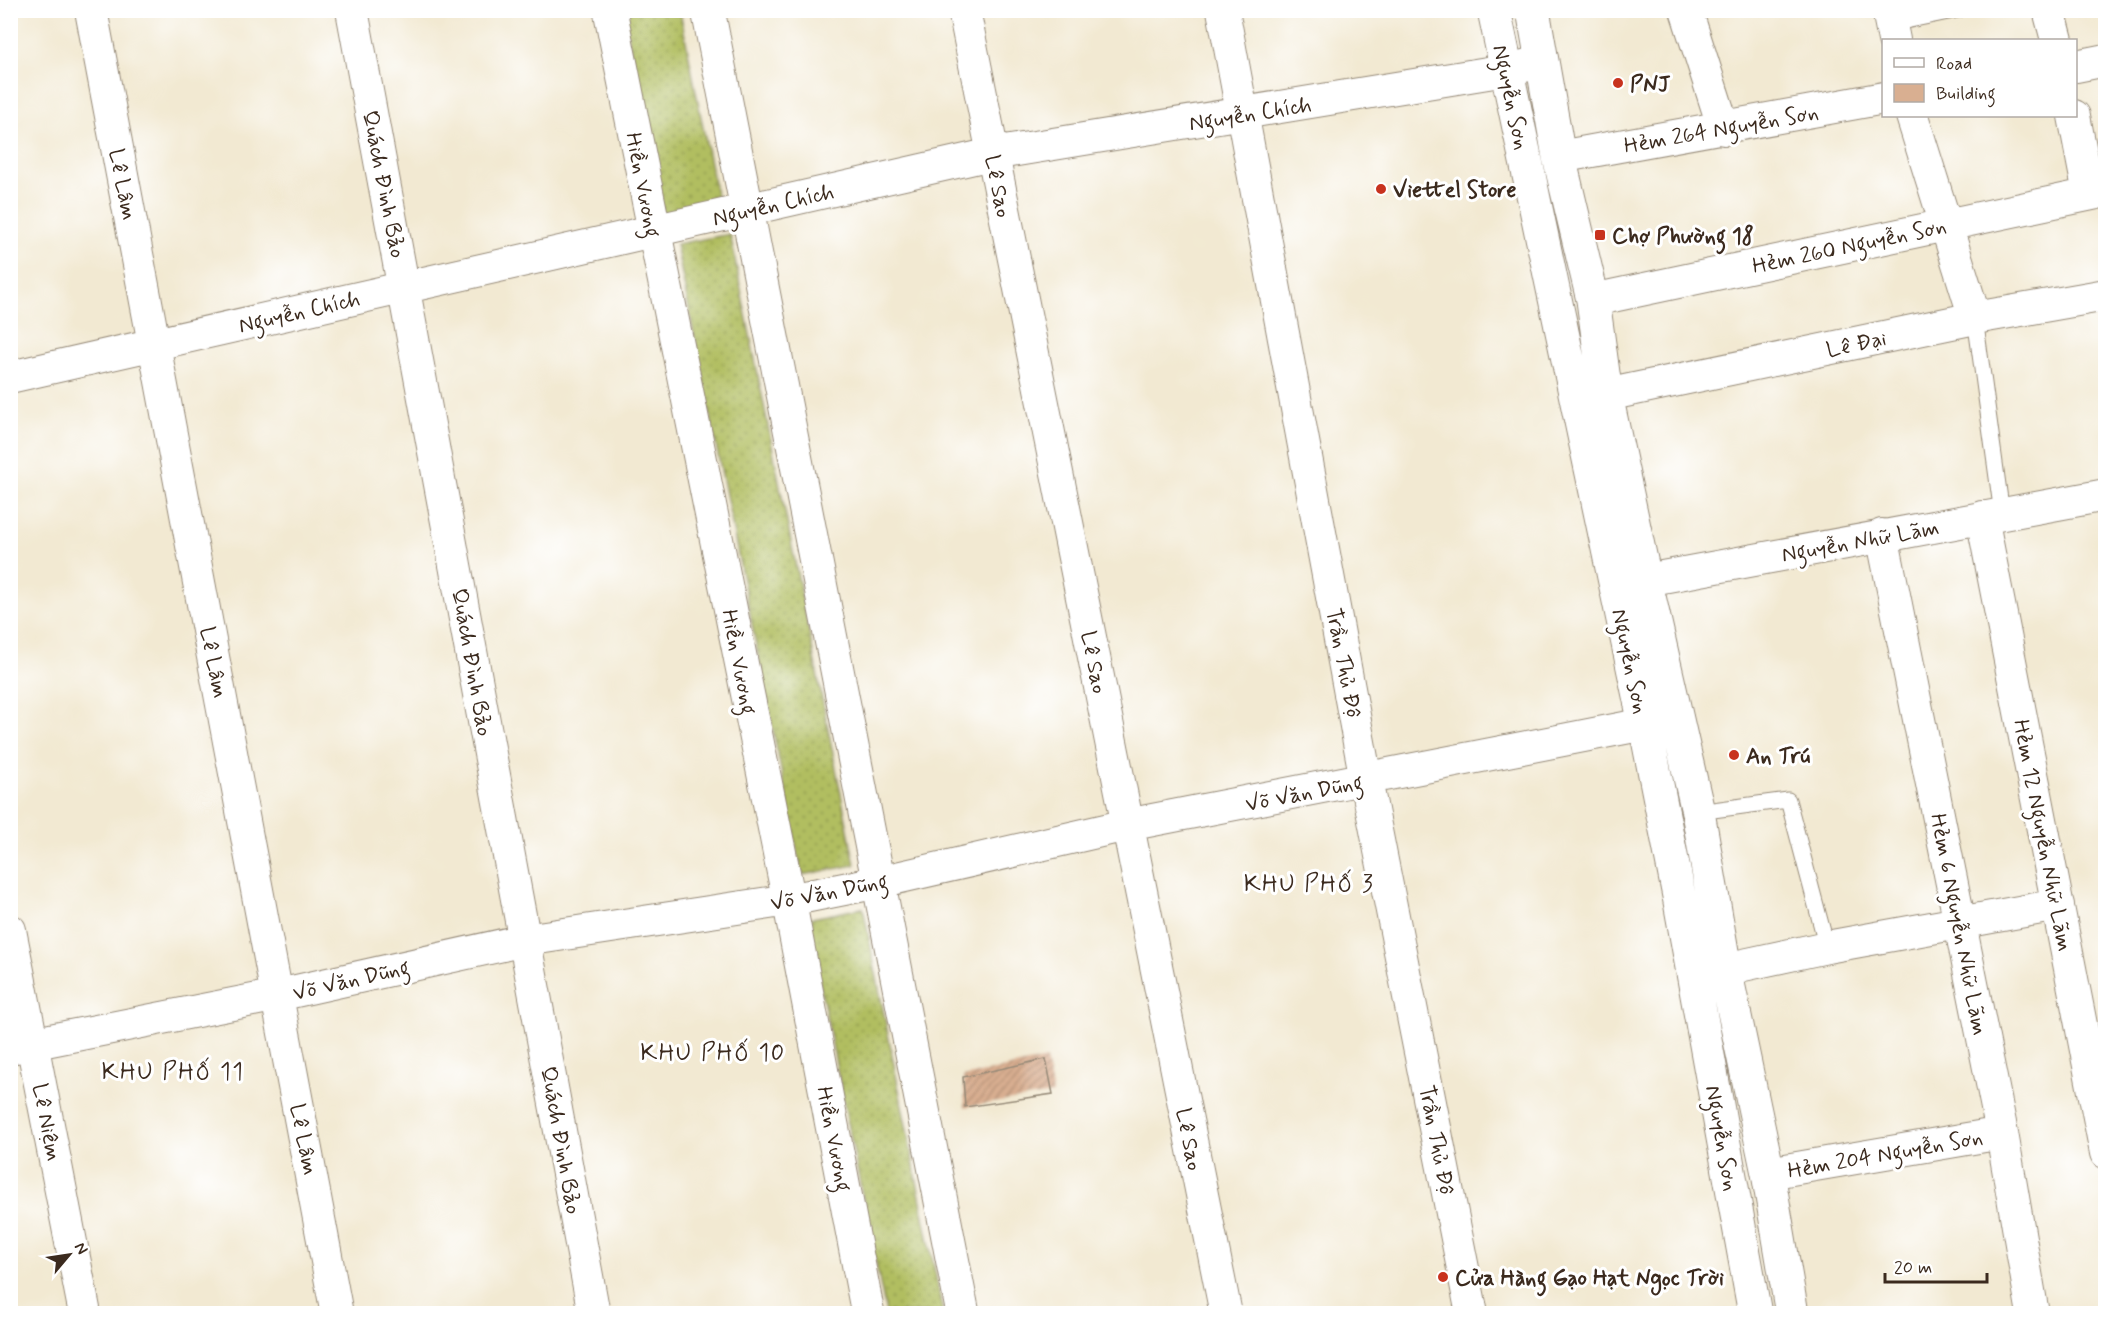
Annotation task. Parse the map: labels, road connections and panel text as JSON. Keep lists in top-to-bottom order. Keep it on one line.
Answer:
{"streets":{"street":["Nguyễn Sơn","Nguyễn Chích","Hẻm 264 Nguyễn Sơn","Lê Lâm","Quách Đình Bảo","Hiền Vương","Lê Sao","Hẻm 260 Nguyễn Sơn","Lê Đại","Nguyễn Nhữ Lãm","Trần Thủ Độ","Võ Văn Dũng","Hẻm 12 Nguyễn Nhữ Lãm","Hẻm 6 Nguyễn Nhữ Lãm","Lê Niệm","Hẻm 204 Nguyễn Sơn"]},"crossings":[["Nguyễn Sơn","Nguyễn Chích"],["Nguyễn Sơn","Hẻm 264 Nguyễn Sơn"],["Nguyễn Sơn","Hẻm 260 Nguyễn Sơn"],["Nguyễn Sơn","Lê Đại"],["Nguyễn Sơn","Nguyễn Nhữ Lãm"],["Nguyễn Sơn","Võ Văn Dũng"],["Nguyễn Sơn","Hẻm 204 Nguyễn Sơn"],["Nguyễn Chích","Lê Lâm"],["Nguyễn Chích","Quách Đình Bảo"],["Nguyễn Chích","Hiền Vương"],["Nguyễn Chích","Lê Sao"],["Nguyễn Chích","Trần Thủ Độ"],["Lê Lâm","Võ Văn Dũng"],["Quách Đình Bảo","Võ Văn Dũng"],["Hiền Vương","Võ Văn Dũng"],["Lê Sao","Võ Văn Dũng"],["Nguyễn Nhữ Lãm","Hẻm 12 Nguyễn Nhữ Lãm"],["Nguyễn Nhữ Lãm","Hẻm 6 Nguyễn Nhữ Lãm"],["Trần Thủ Độ","Võ Văn Dũng"],["Võ Văn Dũng","Lê Niệm"],["Hẻm 6 Nguyễn Nhữ Lãm","Hẻm 204 Nguyễn Sơn"]],"districts":["KHU PHỐ 3","KHU PHỐ 10","KHU PHỐ 11"],"places":{"other":["PNJ","Viettel Store","An Trú","Cửa Hàng Gạo Hạt Ngọc Trời"],"transit":["Chợ Phường 18"]},"legend":["Road","Building"],"scale_bar":"20 m","north":"top right"}
